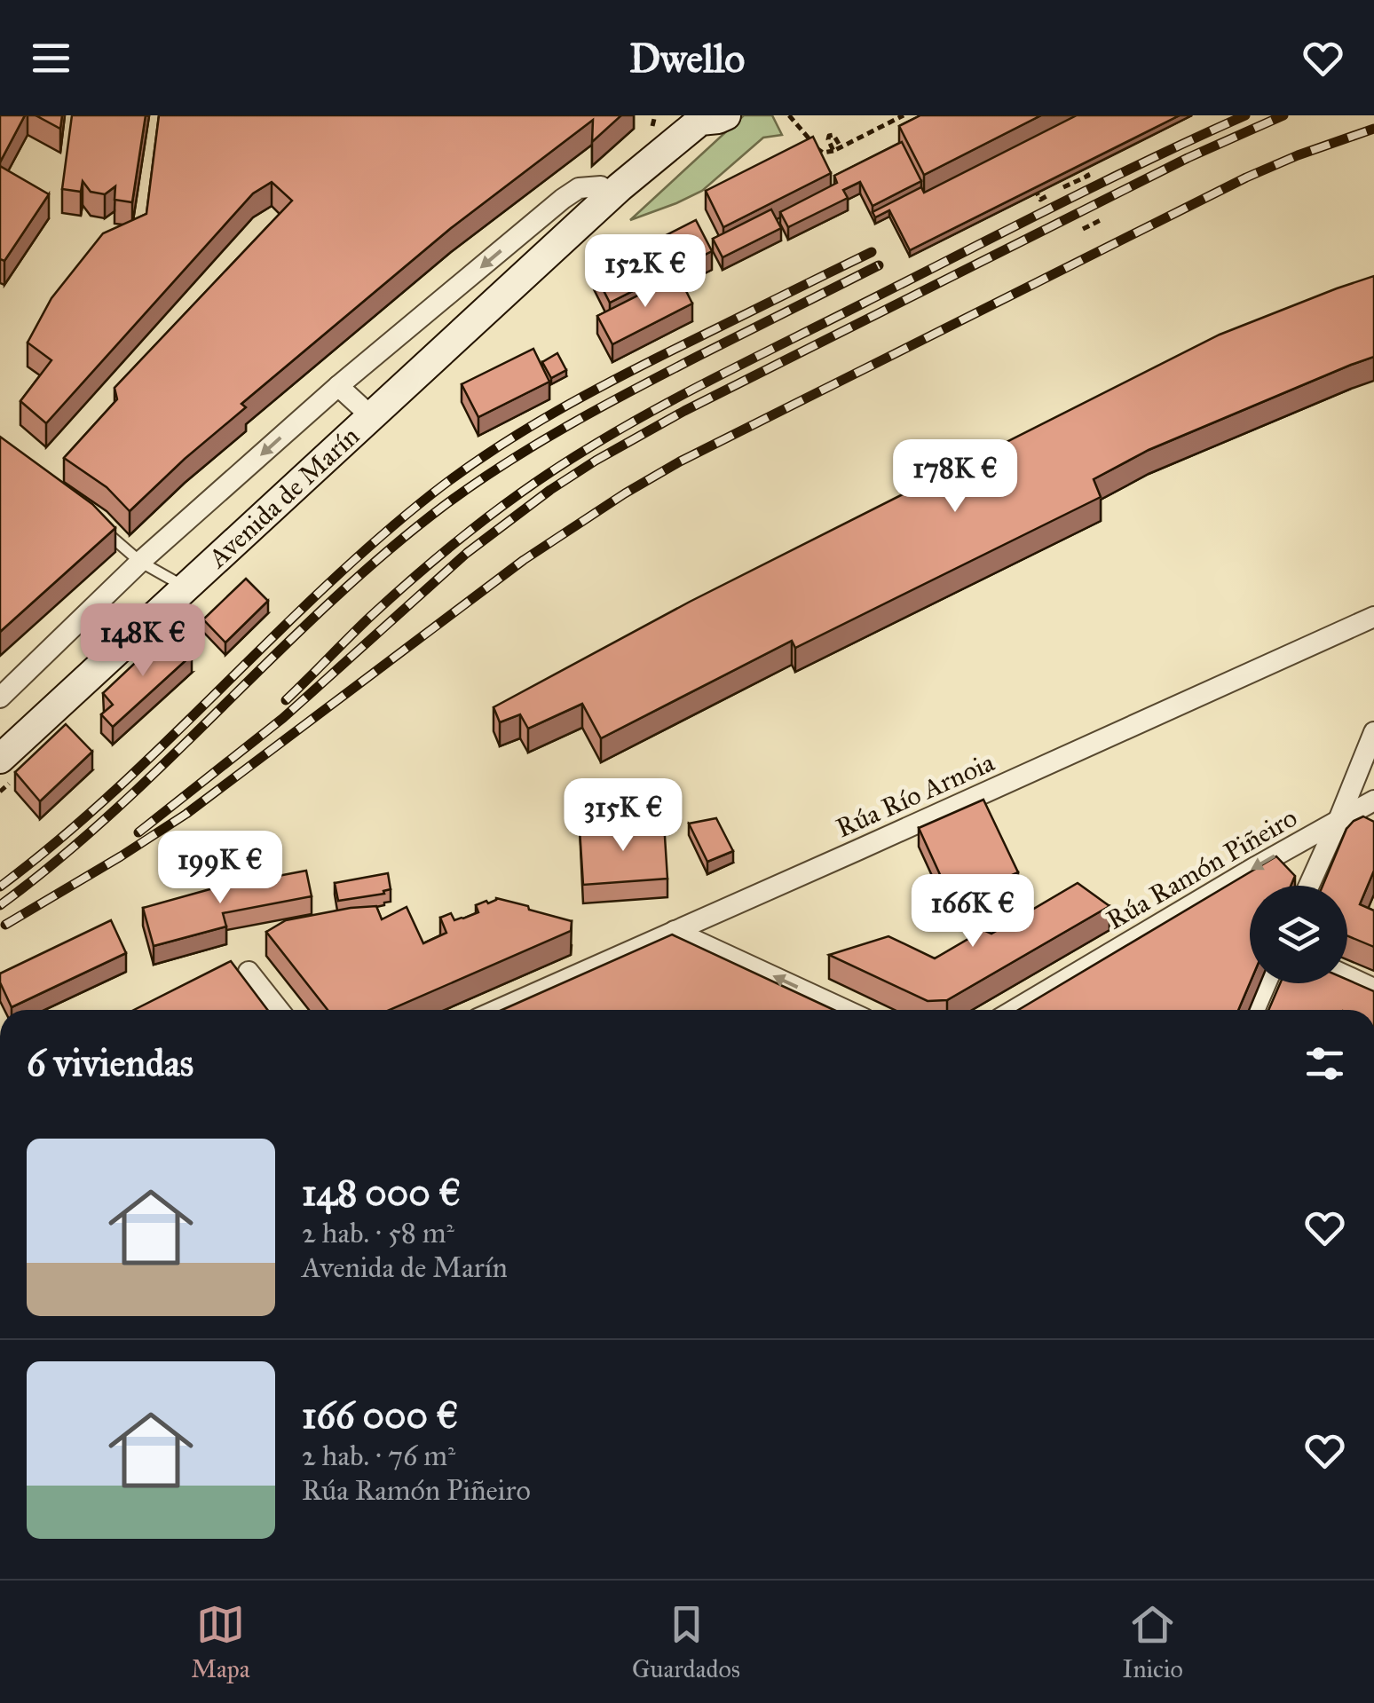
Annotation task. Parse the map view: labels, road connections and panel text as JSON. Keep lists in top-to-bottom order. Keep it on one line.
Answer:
{"streets":{"main road":["Avenida de Marín"],"street":["Rúa Río Arnoia","Rúa Ramón Piñeiro"]},"one_way":["Rúa Ramón Piñeiro"],"page":{"header":"Dwello","price":["152K €","178K €","148K €","315K €","199K €","166K €"],"heading":"6 viviendas","list":[{"name":"148 000 €","note":"2 hab. · 58 m² · Avenida de Marín"},{"name":"166 000 €","note":"2 hab. · 76 m² · Rúa Ramón Piñeiro"}],"tabs":["Mapa","Guardados","Inicio"]}}
